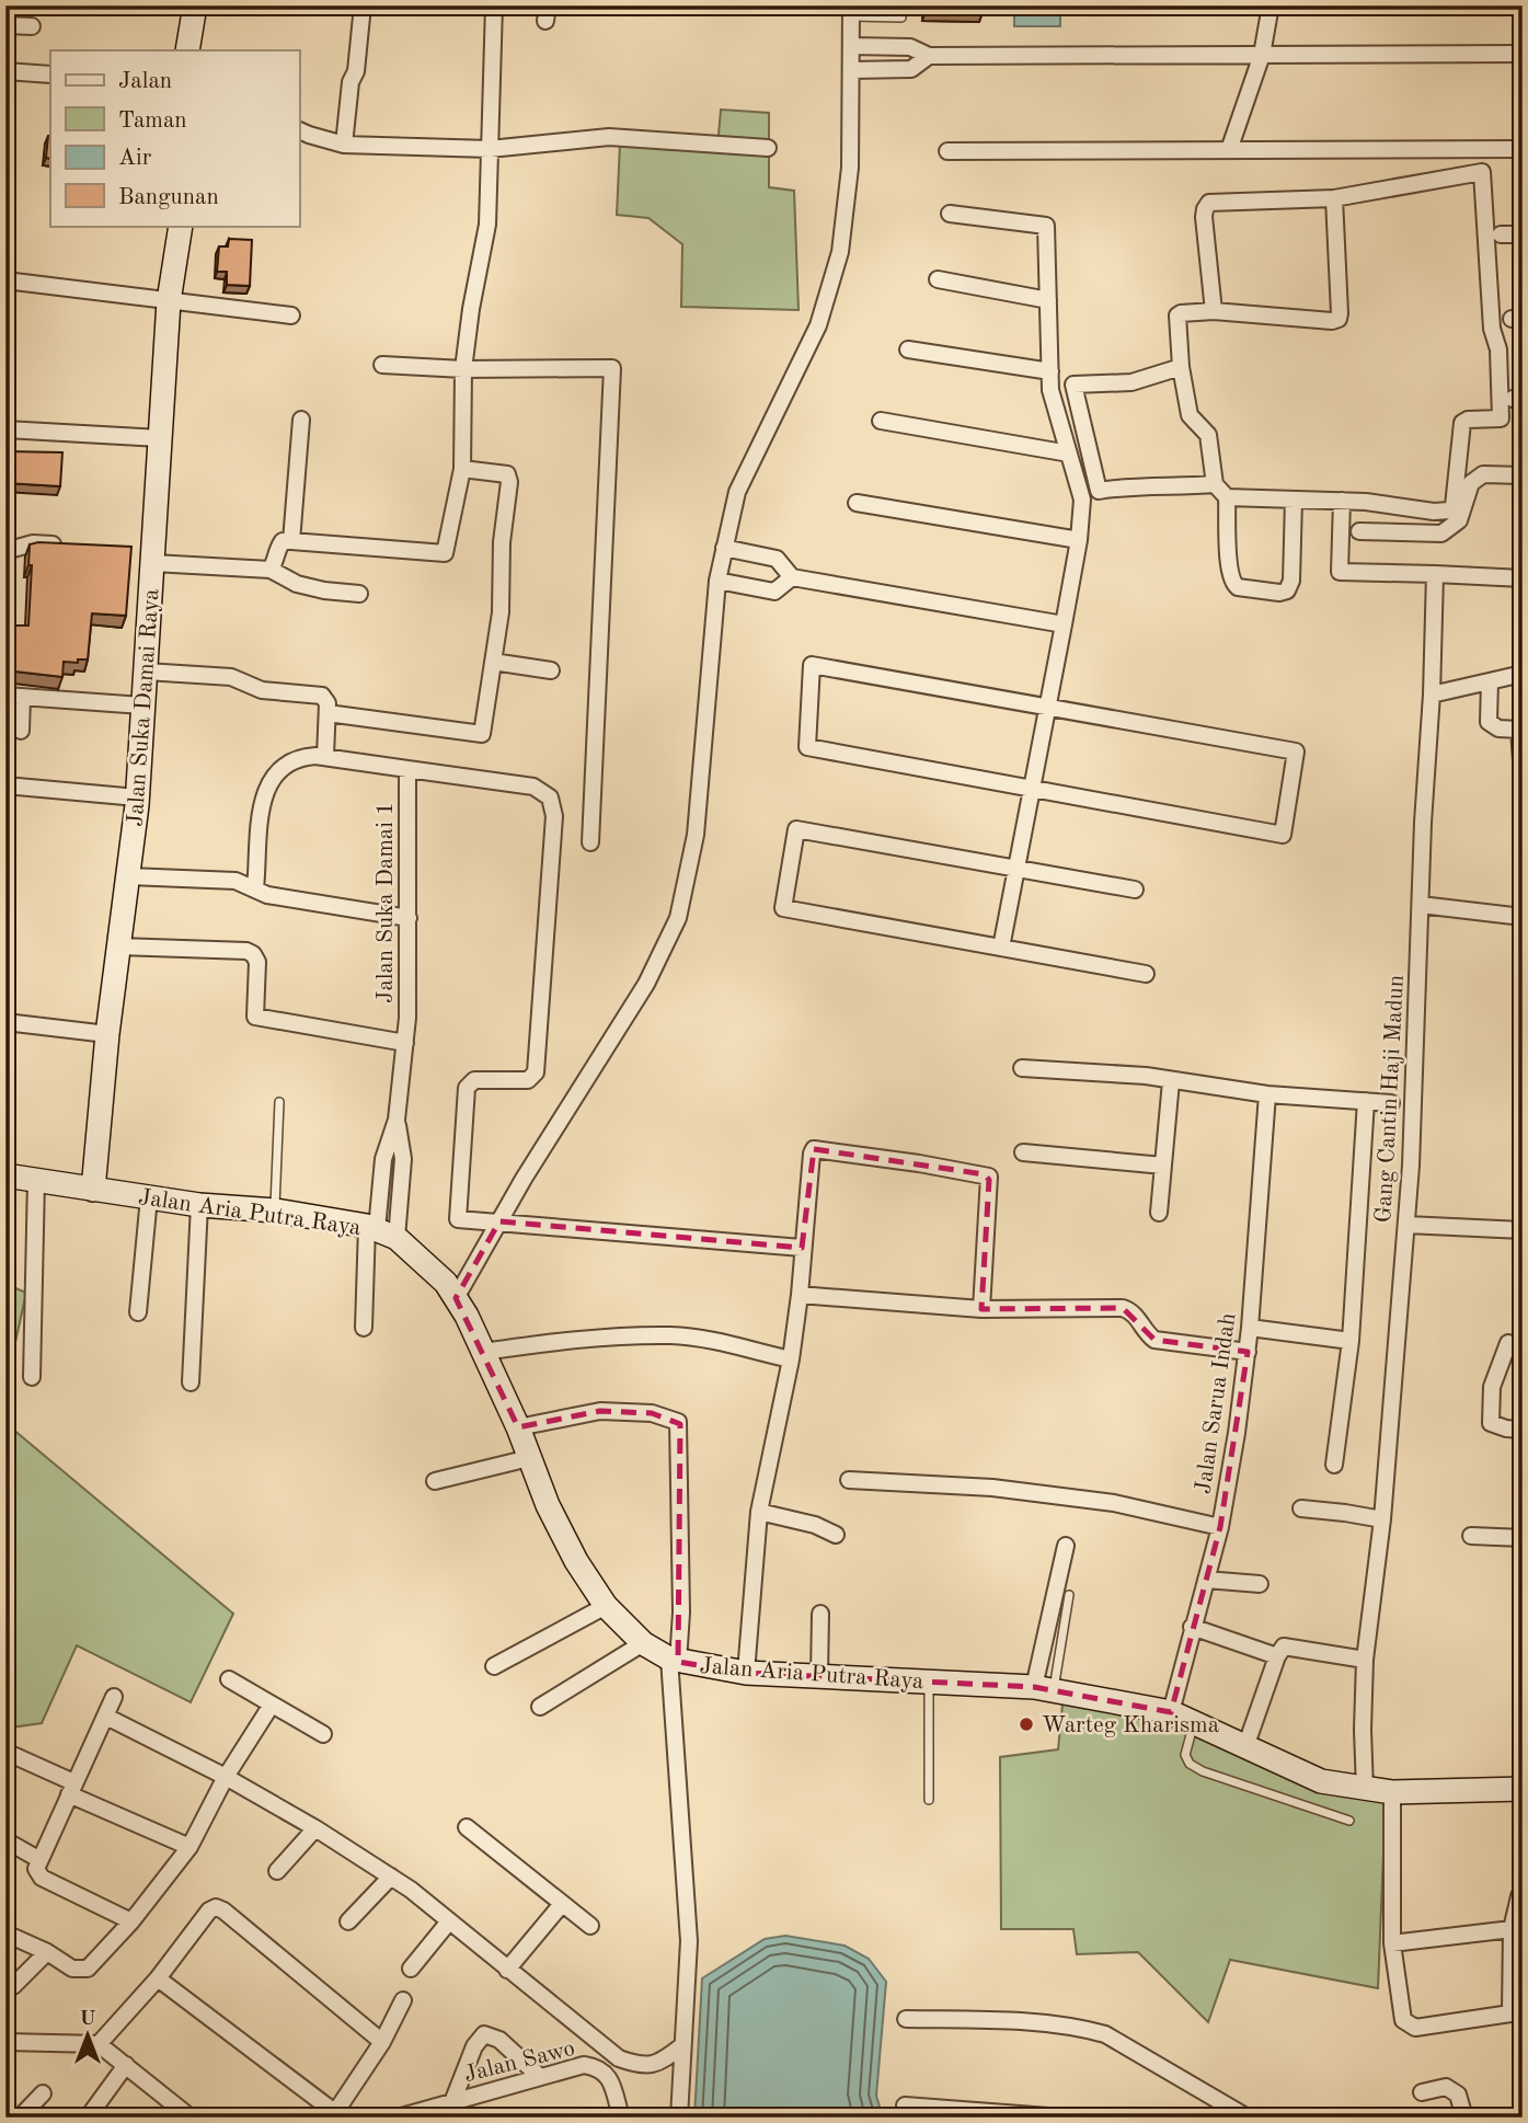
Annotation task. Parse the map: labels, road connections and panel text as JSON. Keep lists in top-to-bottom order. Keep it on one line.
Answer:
{"streets":{"main road":["Jalan Suka Damai Raya","Jalan Aria Putra Raya"],"street":["Jalan Suka Damai 1","Gang Cantin Haji Madun","Jalan Sarua Indah","Jalan Sawo"]},"crossings":[["Jalan Suka Damai Raya","Jalan Aria Putra Raya"],["Jalan Suka Damai 1","Jalan Aria Putra Raya"],["Gang Cantin Haji Madun","Jalan Aria Putra Raya"],["Jalan Aria Putra Raya","Jalan Sarua Indah"]],"places":["Warteg Kharisma"],"legend":["Jalan","Taman","Air","Bangunan"],"north":"top"}
